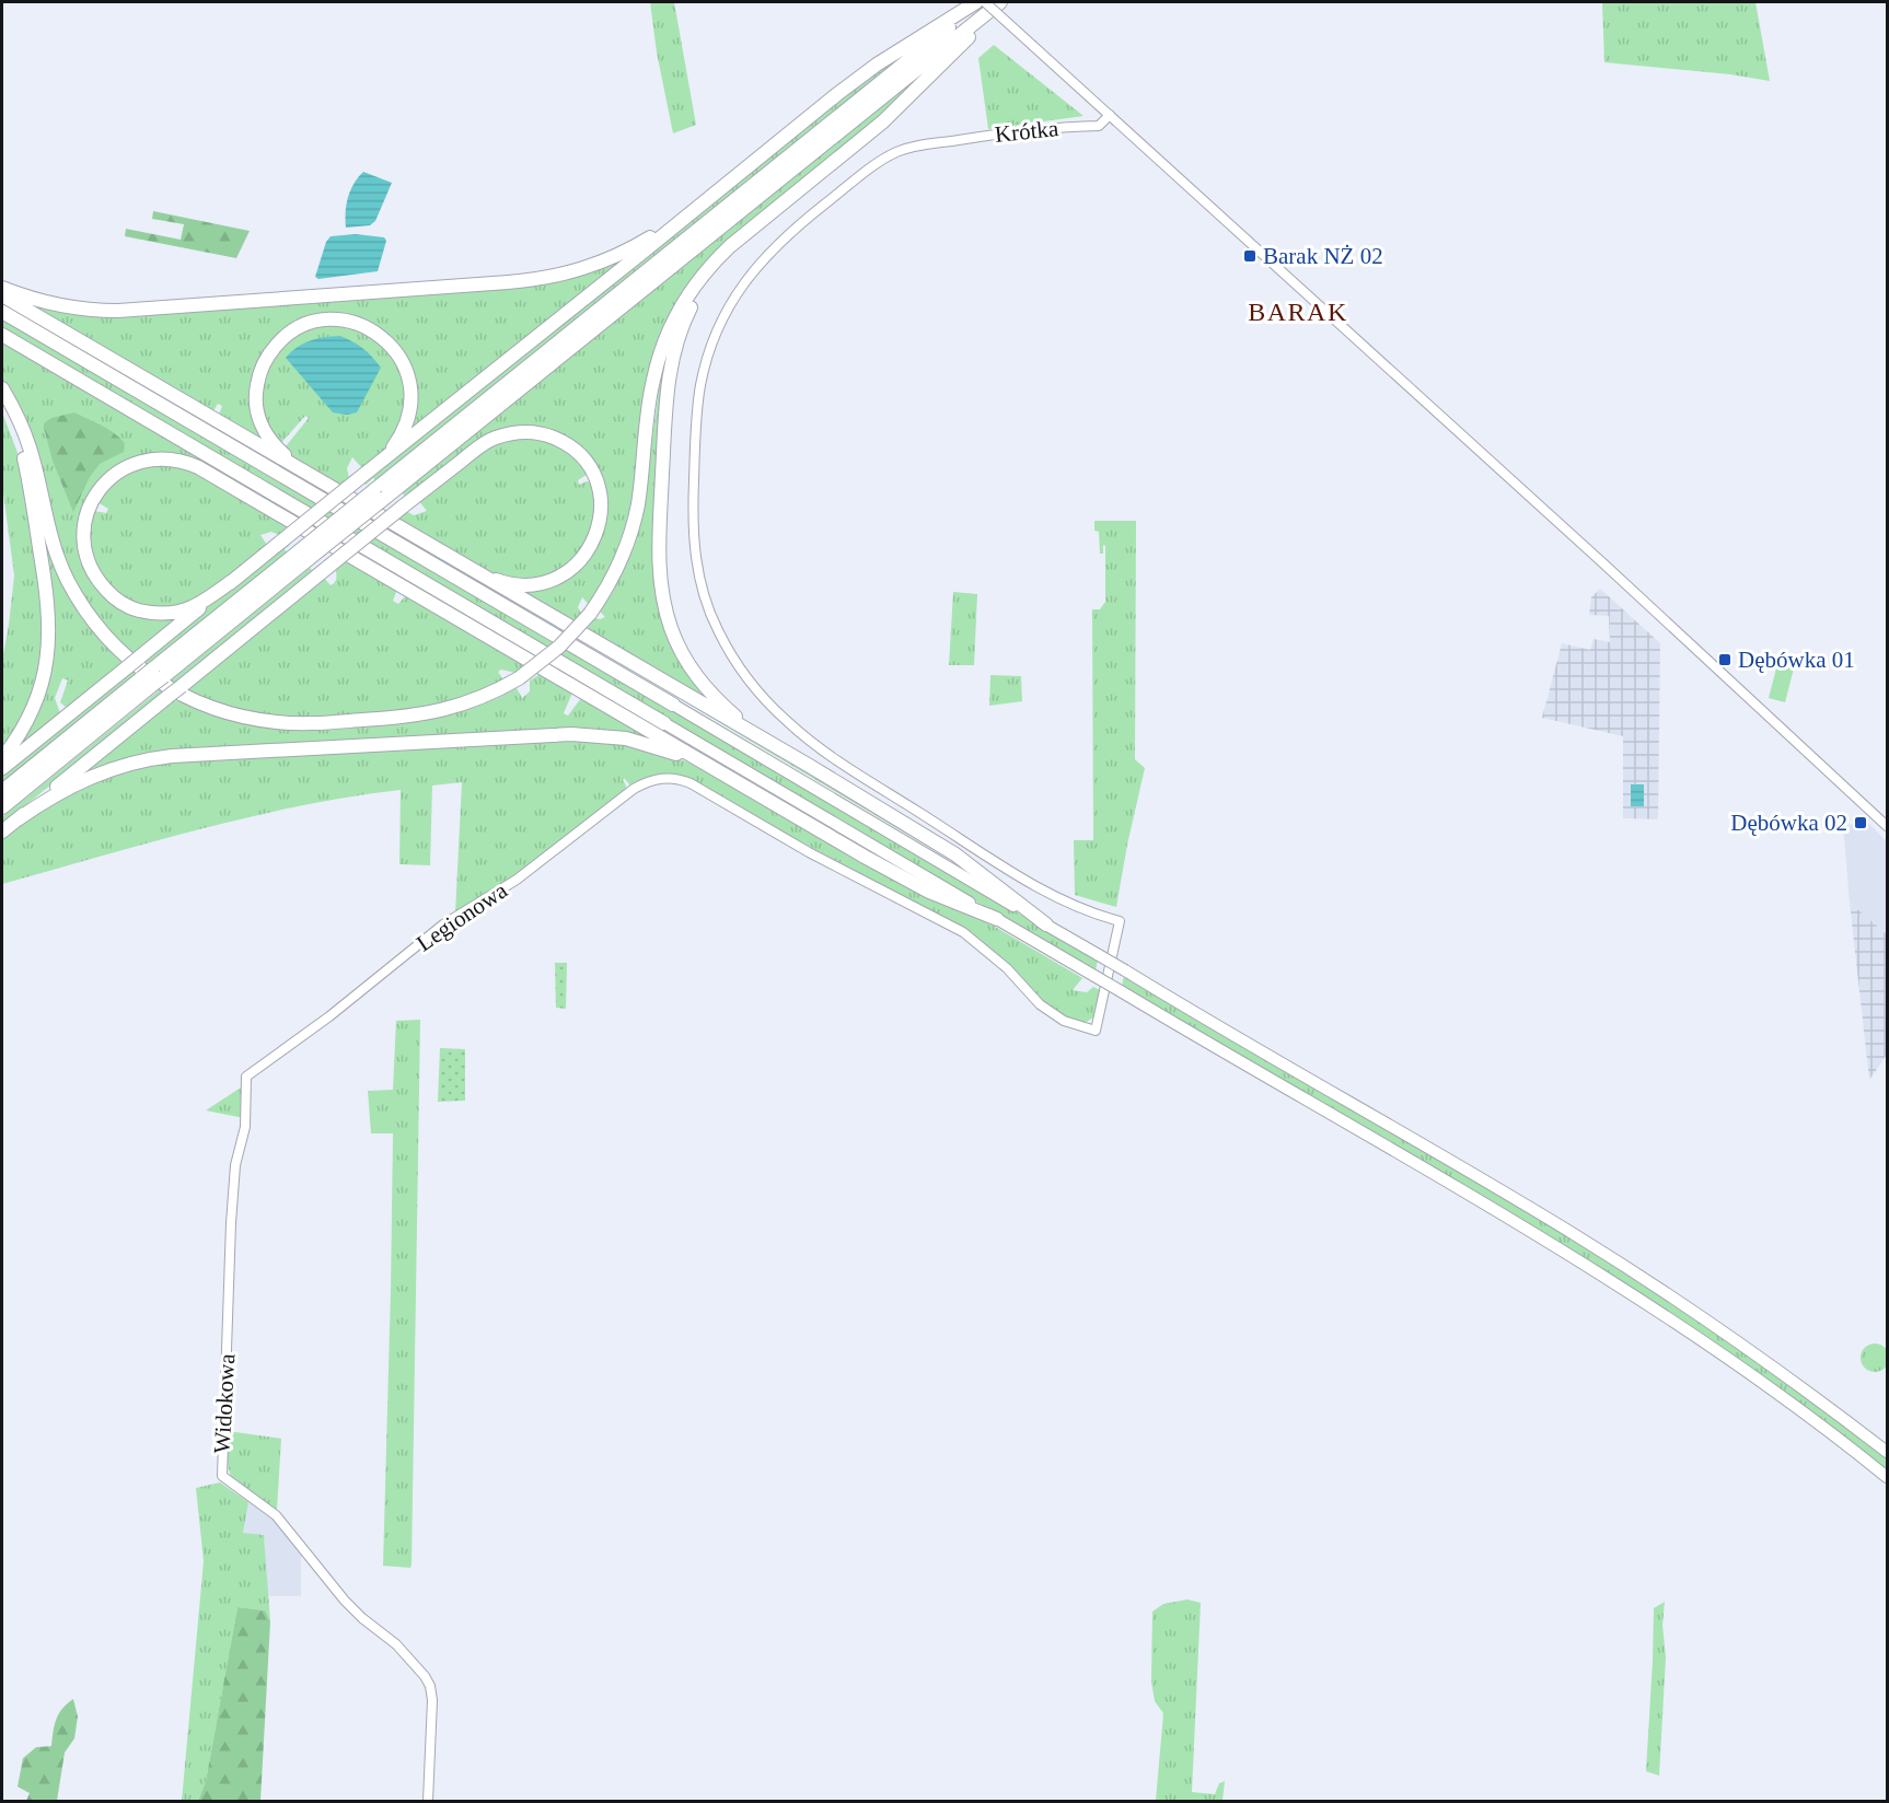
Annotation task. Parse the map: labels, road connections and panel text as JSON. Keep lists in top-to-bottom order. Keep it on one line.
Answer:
{"streets":{"street":["Krótka","Legionowa","Widokowa"]},"crossings":[["Krótka","Legionowa"],["Legionowa","Widokowa"]],"districts":["BARAK"],"places":{"transit":["Barak NŻ 02","Dębówka 01","Dębówka 02"]}}
